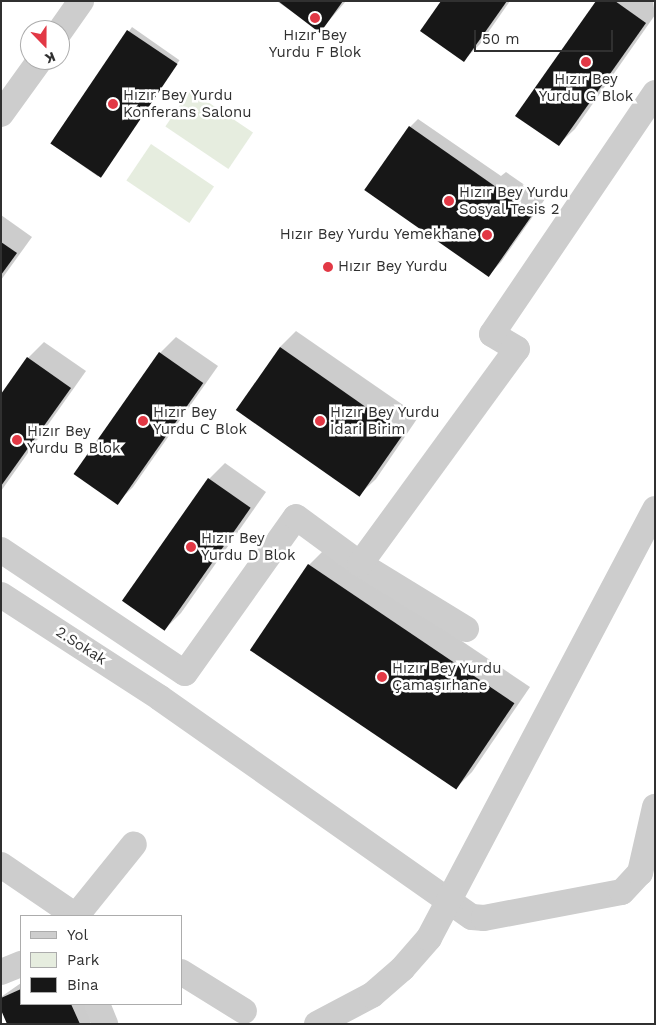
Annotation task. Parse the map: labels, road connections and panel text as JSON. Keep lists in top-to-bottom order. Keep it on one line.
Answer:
{"streets":{"street":["2.Sokak"]},"places":["Hızır Bey Yurdu F Blok","Hızır Bey Yurdu G Blok","Hızır Bey Yurdu Konferans Salonu","Hızır Bey Yurdu Sosyal Tesis 2","Hızır Bey Yurdu Yemekhane","Hızır Bey Yurdu","Hızır Bey Yurdu C Blok","Hızır Bey Yurdu İdari Birim","Hızır Bey Yurdu B Blok","Hızır Bey Yurdu D Blok","Hızır Bey Yurdu Çamaşırhane"],"legend":["Yol","Park","Bina"],"scale_bar":"50 m","north":"bottom"}
